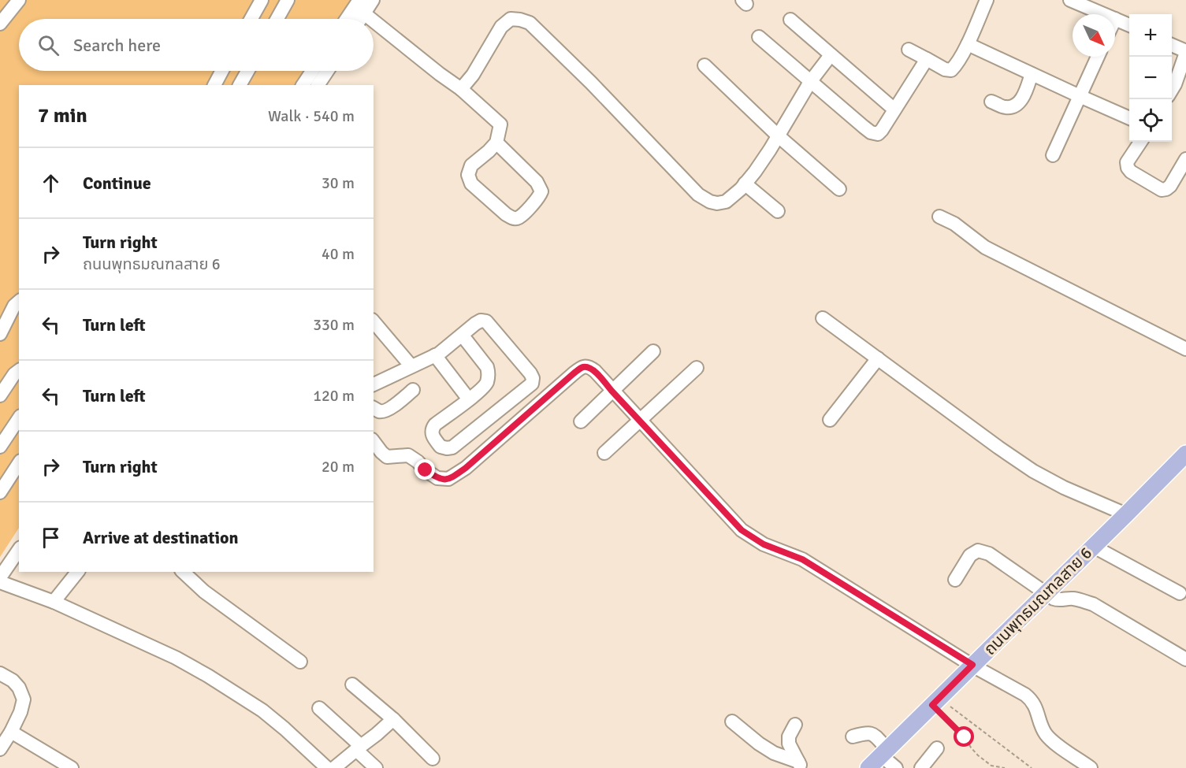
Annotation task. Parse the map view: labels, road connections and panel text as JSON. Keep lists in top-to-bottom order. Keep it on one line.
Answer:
{"streets":{"main road":["ถนนพุทธมณฑลสาย 6"]},"north":"bottom right","page":{"map_buttons":["+","−"],"search":"Search here","heading":["7 min","Walk · 540 m"],"list":[["Continue","30 m"],["Turn right","ถนนพุทธมณฑลสาย 6","40 m"],["Turn left","330 m"],["Turn left","120 m"],["Turn right","20 m"],"Arrive at destination"]}}
